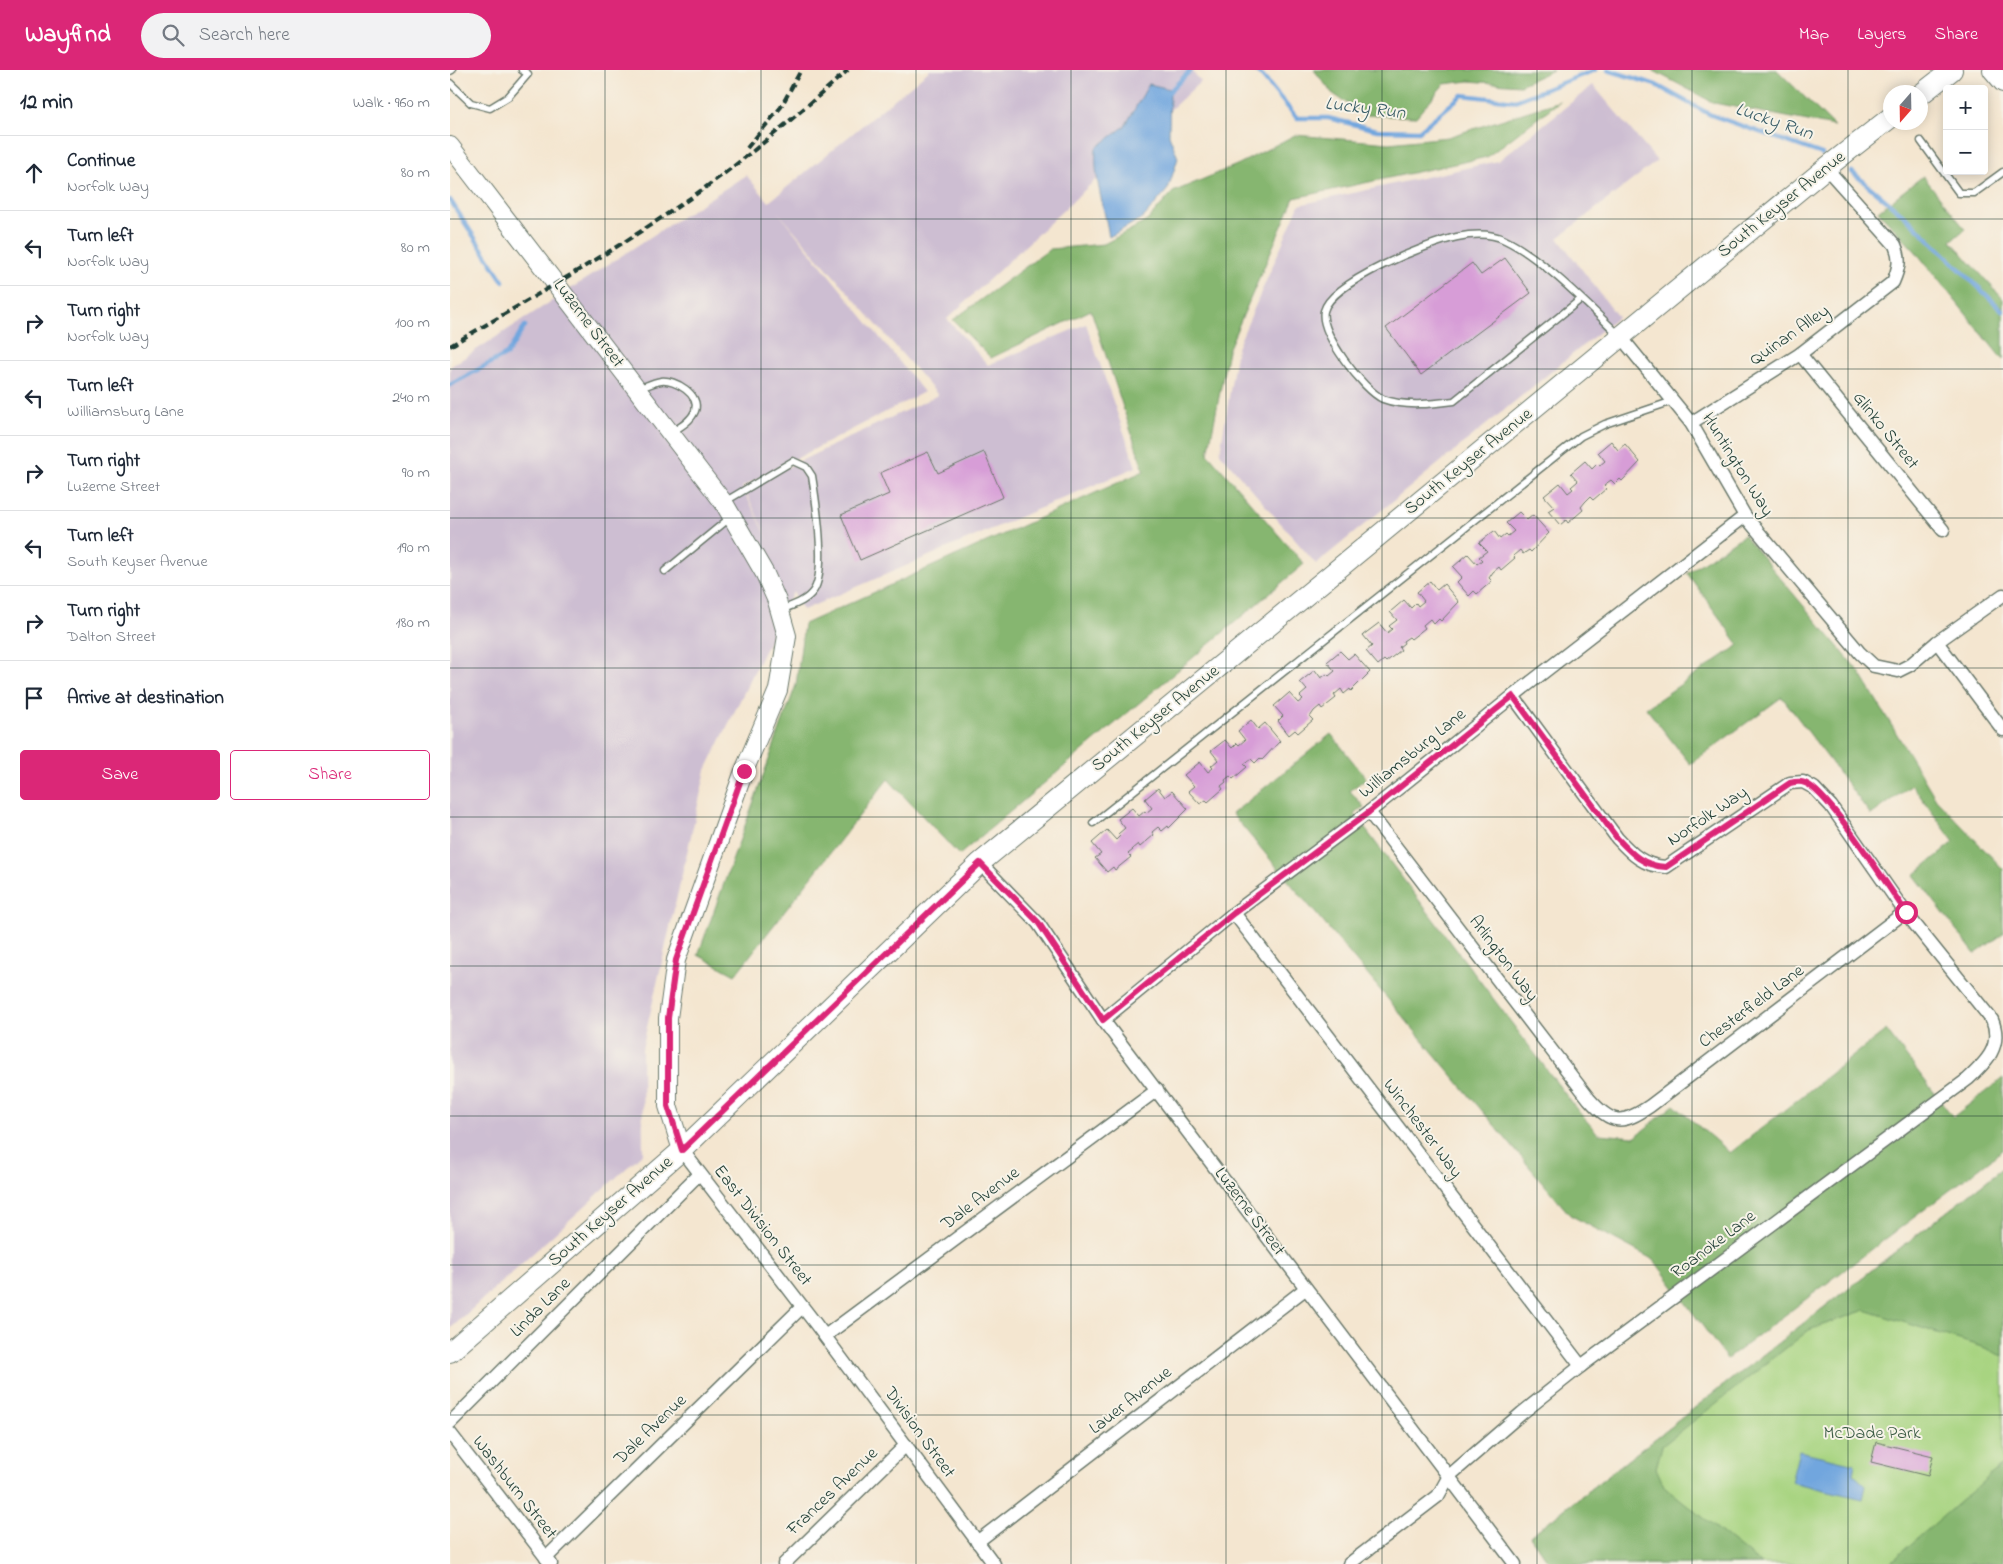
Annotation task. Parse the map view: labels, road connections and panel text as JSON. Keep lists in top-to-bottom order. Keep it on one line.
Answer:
{"streets":{"main road":["South Keyser Avenue"],"street":["Luzerne Street","Quinan Alley","Glinko Street","Huntington Way","Williamsburg Lane","Norfolk Way","Arlington Way","Chesterfield Lane","Winchester Way","Dale Avenue","East Division Street","Roanoke Lane","Linda Lane","Lauer Avenue","Division Street","Washburn Street","Frances Avenue"]},"crossings":[["South Keyser Avenue","Luzerne Street"],["South Keyser Avenue","Quinan Alley"],["South Keyser Avenue","Huntington Way"],["South Keyser Avenue","East Division Street"],["Luzerne Street","Williamsburg Lane"],["Luzerne Street","Dale Avenue"],["Luzerne Street","East Division Street"],["Luzerne Street","Roanoke Lane"],["Luzerne Street","Lauer Avenue"],["Quinan Alley","Glinko Street"],["Quinan Alley","Huntington Way"],["Huntington Way","Williamsburg Lane"],["Williamsburg Lane","Norfolk Way"],["Williamsburg Lane","Arlington Way"],["Williamsburg Lane","Winchester Way"],["Norfolk Way","Chesterfield Lane"],["Norfolk Way","Roanoke Lane"],["Arlington Way","Chesterfield Lane"],["Chesterfield Lane","Roanoke Lane"],["Winchester Way","Roanoke Lane"],["Dale Avenue","East Division Street"],["Dale Avenue","Division Street"],["Dale Avenue","Washburn Street"],["East Division Street","Linda Lane"],["East Division Street","Division Street"],["Lauer Avenue","Division Street"],["Division Street","Frances Avenue"]],"water":["Lucky Run"],"parks":["McDade Park"],"north":"bottom","page":{"header":"Wayfind","search":"Search here","nav":["Map","Layers","Share"],"heading":["12 min","Walk · 960 m"],"map_buttons":["+","−"],"list":[["Continue","Norfolk Way","80 m"],["Turn left","Norfolk Way","80 m"],["Turn right","Norfolk Way","100 m"],["Turn left","Williamsburg Lane","240 m"],["Turn right","Luzerne Street","90 m"],["Turn left","South Keyser Avenue","190 m"],["Turn right","Dalton Street","180 m"],"Arrive at destination"],"buttons":["Save","Share"]}}
